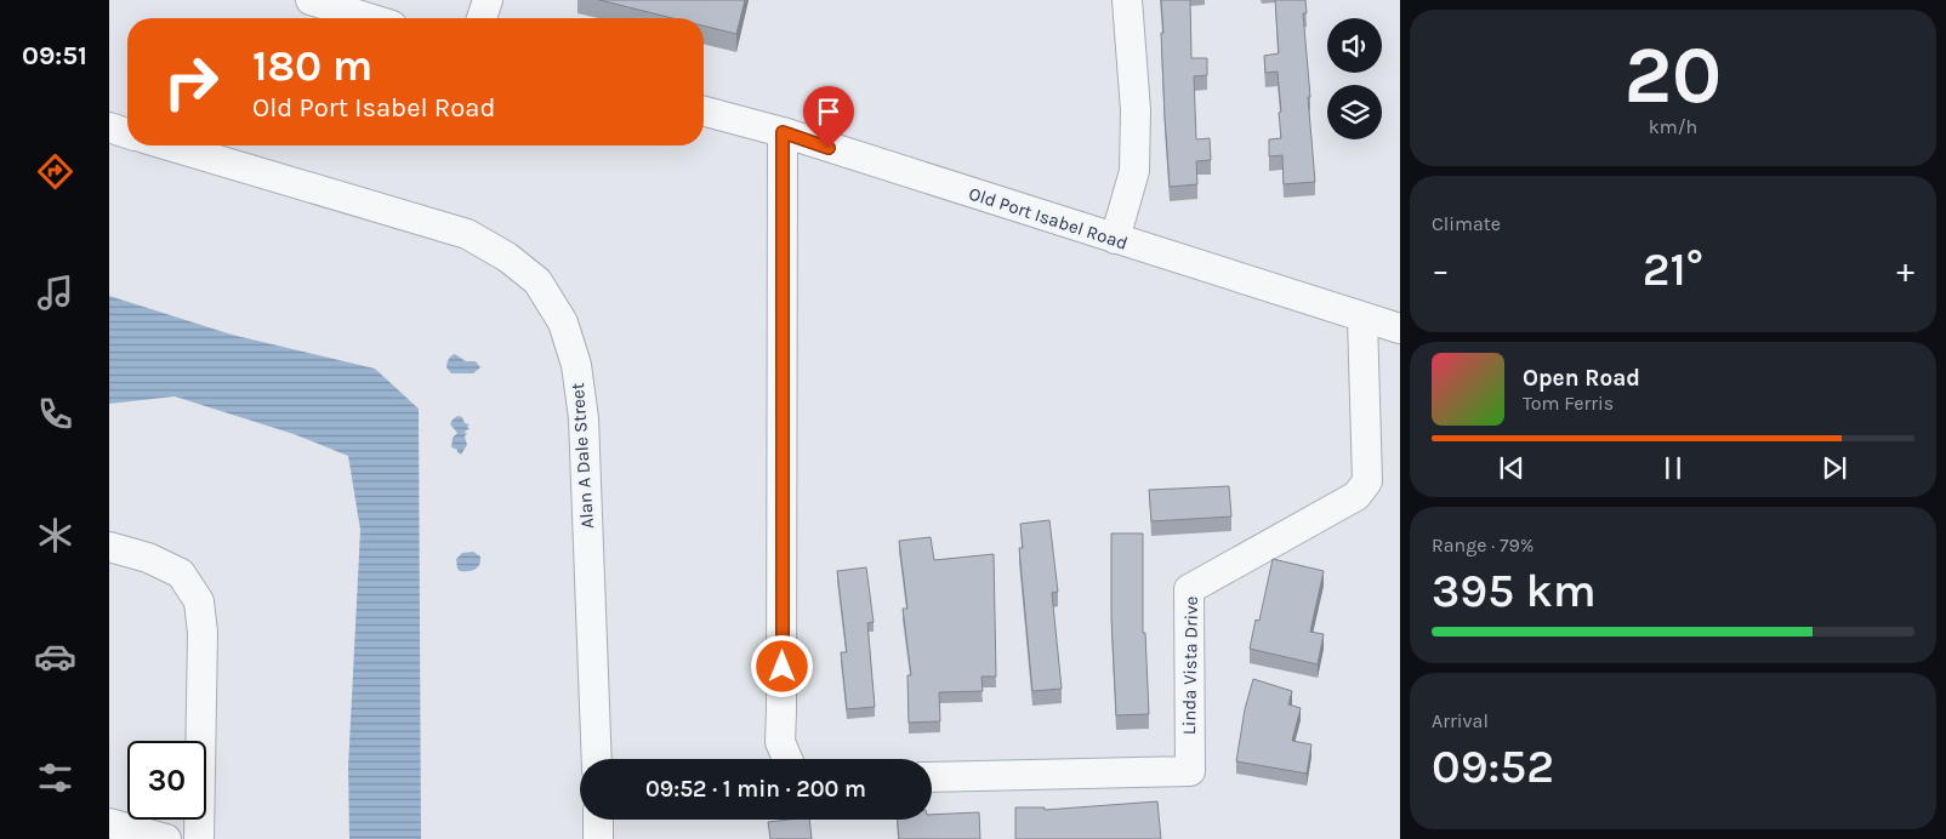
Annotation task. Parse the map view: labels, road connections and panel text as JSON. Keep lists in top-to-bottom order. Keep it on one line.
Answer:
{"streets":{"street":["Old Port Isabel Road","Alan A Dale Street","Linda Vista Drive"]},"crossings":[["Old Port Isabel Road","Linda Vista Drive"]],"page":{"tabs":"09:51","tile":[["20","km/h"],"Climate",["Range · 79%","395 km"],["Arrival","09:52"]],"turn":["180 m","Old Port Isabel Road"],"heat":["−","21°","+"],"song":["Open Road","Tom Ferris"],"limit":"30","trip":"09:52 · 1 min · 200 m"}}
